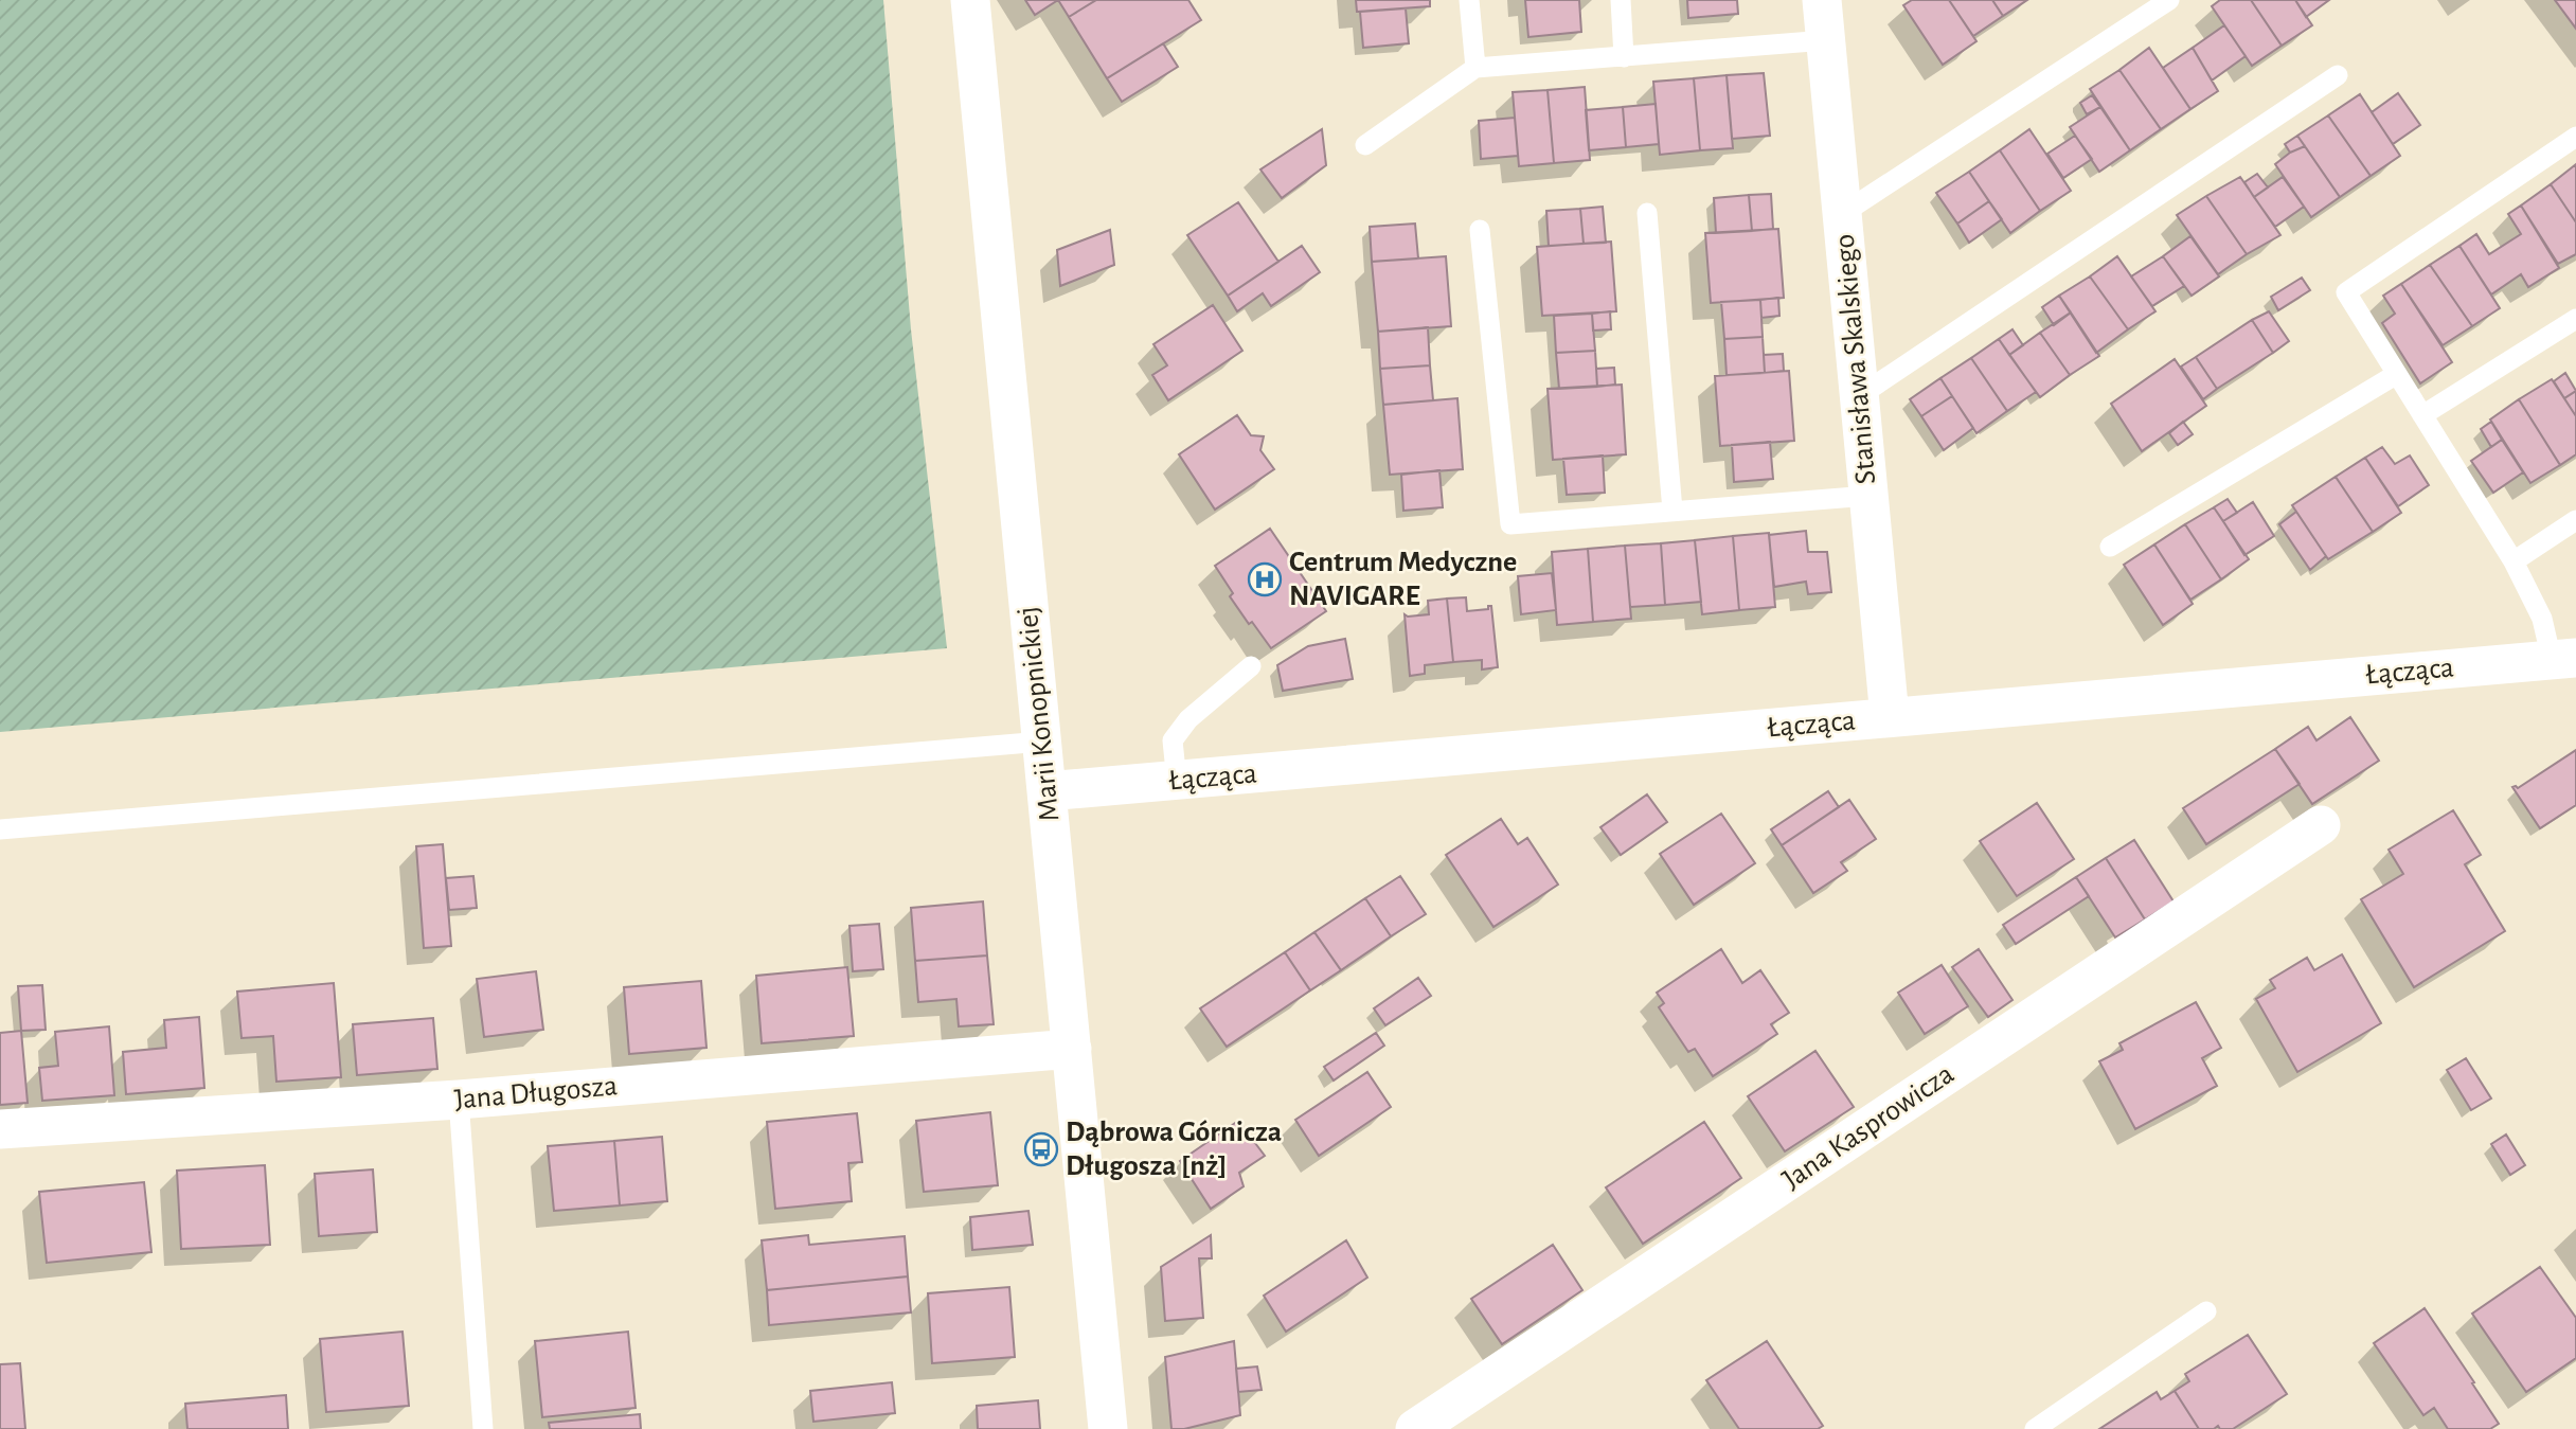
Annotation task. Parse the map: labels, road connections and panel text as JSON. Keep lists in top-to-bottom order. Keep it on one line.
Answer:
{"streets":{"street":["Stanisława Skalskiego","Łącząca","Marii Konopnickiej","Jana Długosza","Jana Kasprowicza"]},"crossings":[["Stanisława Skalskiego","Łącząca"],["Łącząca","Marii Konopnickiej"],["Marii Konopnickiej","Jana Długosza"]],"places":{"hospital":["Centrum Medyczne NAVIGARE"],"bus stop":["Dąbrowa Górnicza Długosza [nż]"]}}
